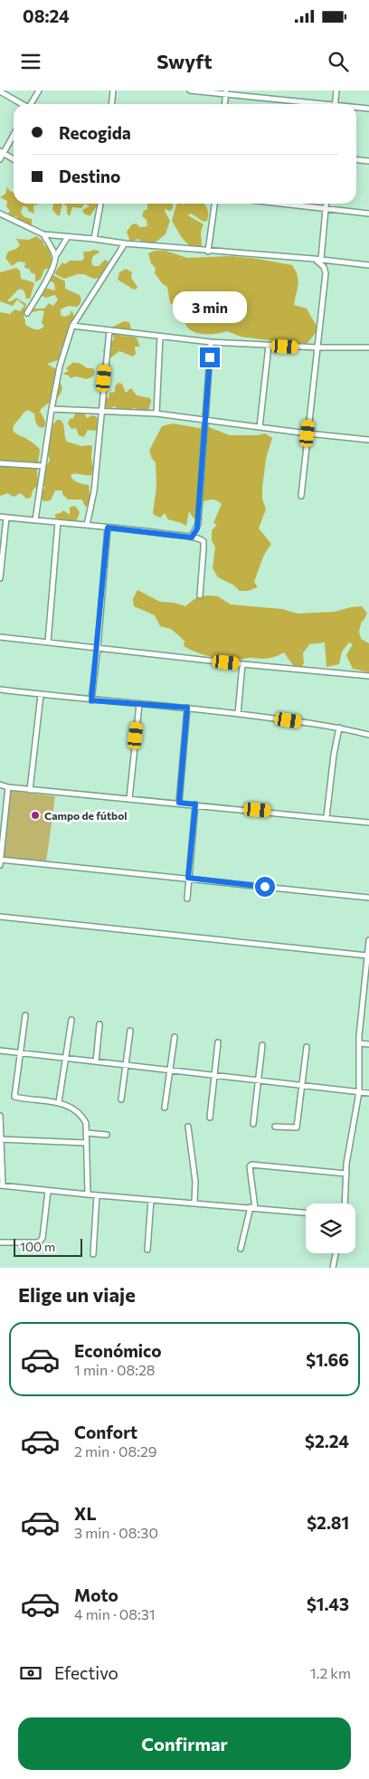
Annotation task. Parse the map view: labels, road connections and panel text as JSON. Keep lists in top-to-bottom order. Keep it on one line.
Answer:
{"places":["Campo de fútbol"],"scale_bar":"100 m","page":{"status":"08:24","header":"Swyft","banner":["Recogida","Destino"],"bubble":"3 min","scale":"100 m","heading":"Elige un viaje","list":[{"name":"Económico","note":"1 min · 08:28","value":"$1.66"},{"name":"Confort","note":"2 min · 08:29","value":"$2.24"},{"name":"XL","note":"3 min · 08:30","value":"$2.81"},{"name":"Moto","note":"4 min · 08:31","value":"$1.43"}],"pay":["Efectivo","1.2 km"],"buttons":"Confirmar"}}
